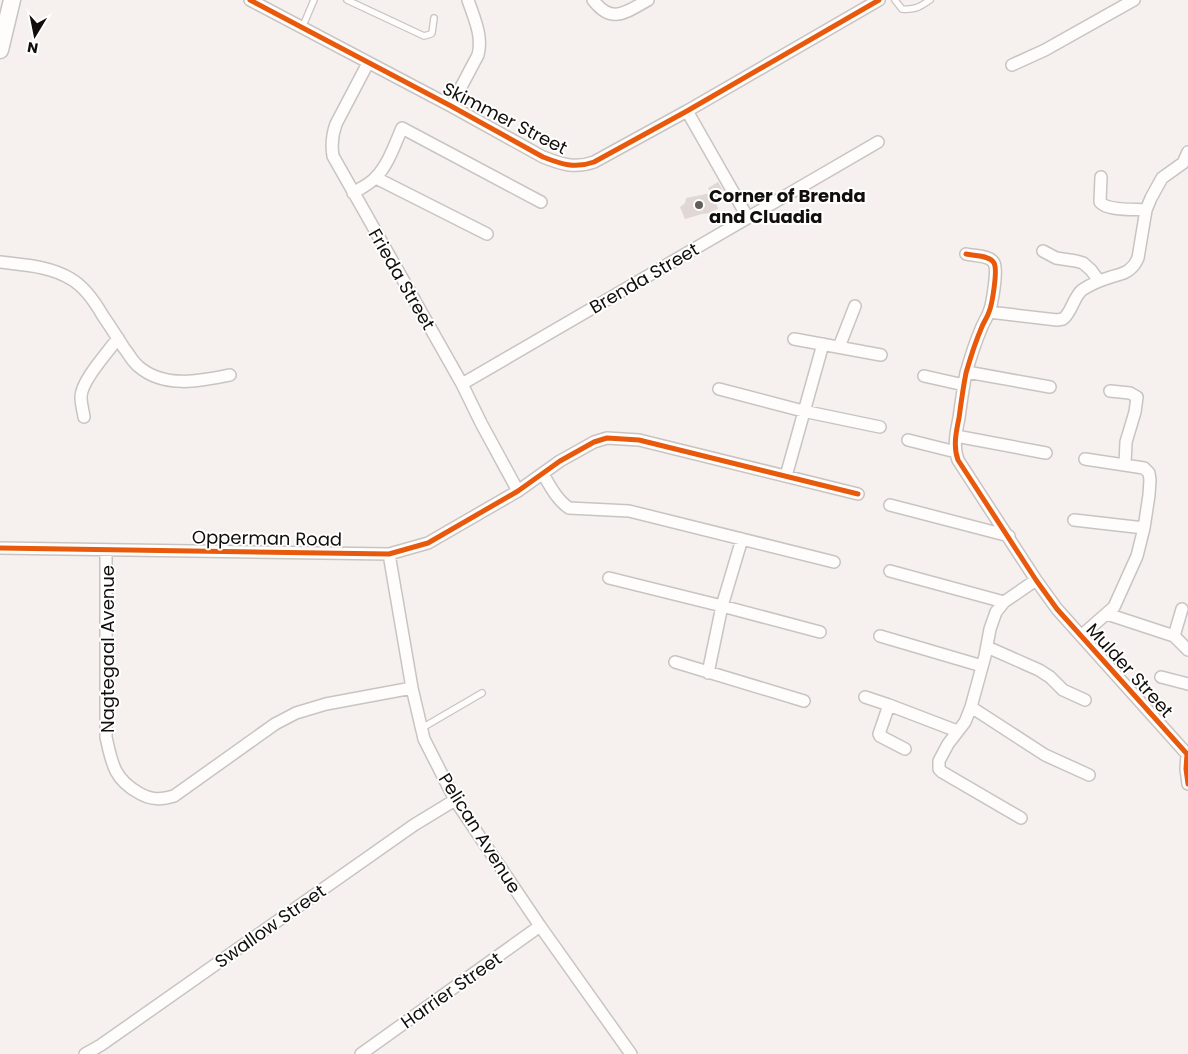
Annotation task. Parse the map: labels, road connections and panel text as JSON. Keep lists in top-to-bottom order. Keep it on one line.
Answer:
{"streets":{"street":["Skimmer Street","Brenda Street","Frieda Street","Opperman Road","Nagtegaal Avenue","Mulder Street","Pelican Avenue","Swallow Street","Harrier Street"]},"crossings":[["Skimmer Street","Frieda Street"],["Brenda Street","Frieda Street"],["Frieda Street","Opperman Road"],["Opperman Road","Nagtegaal Avenue"],["Opperman Road","Pelican Avenue"],["Nagtegaal Avenue","Pelican Avenue"],["Pelican Avenue","Swallow Street"],["Pelican Avenue","Harrier Street"]],"places":["Corner of Brenda and Cluadia"],"north":"bottom"}
